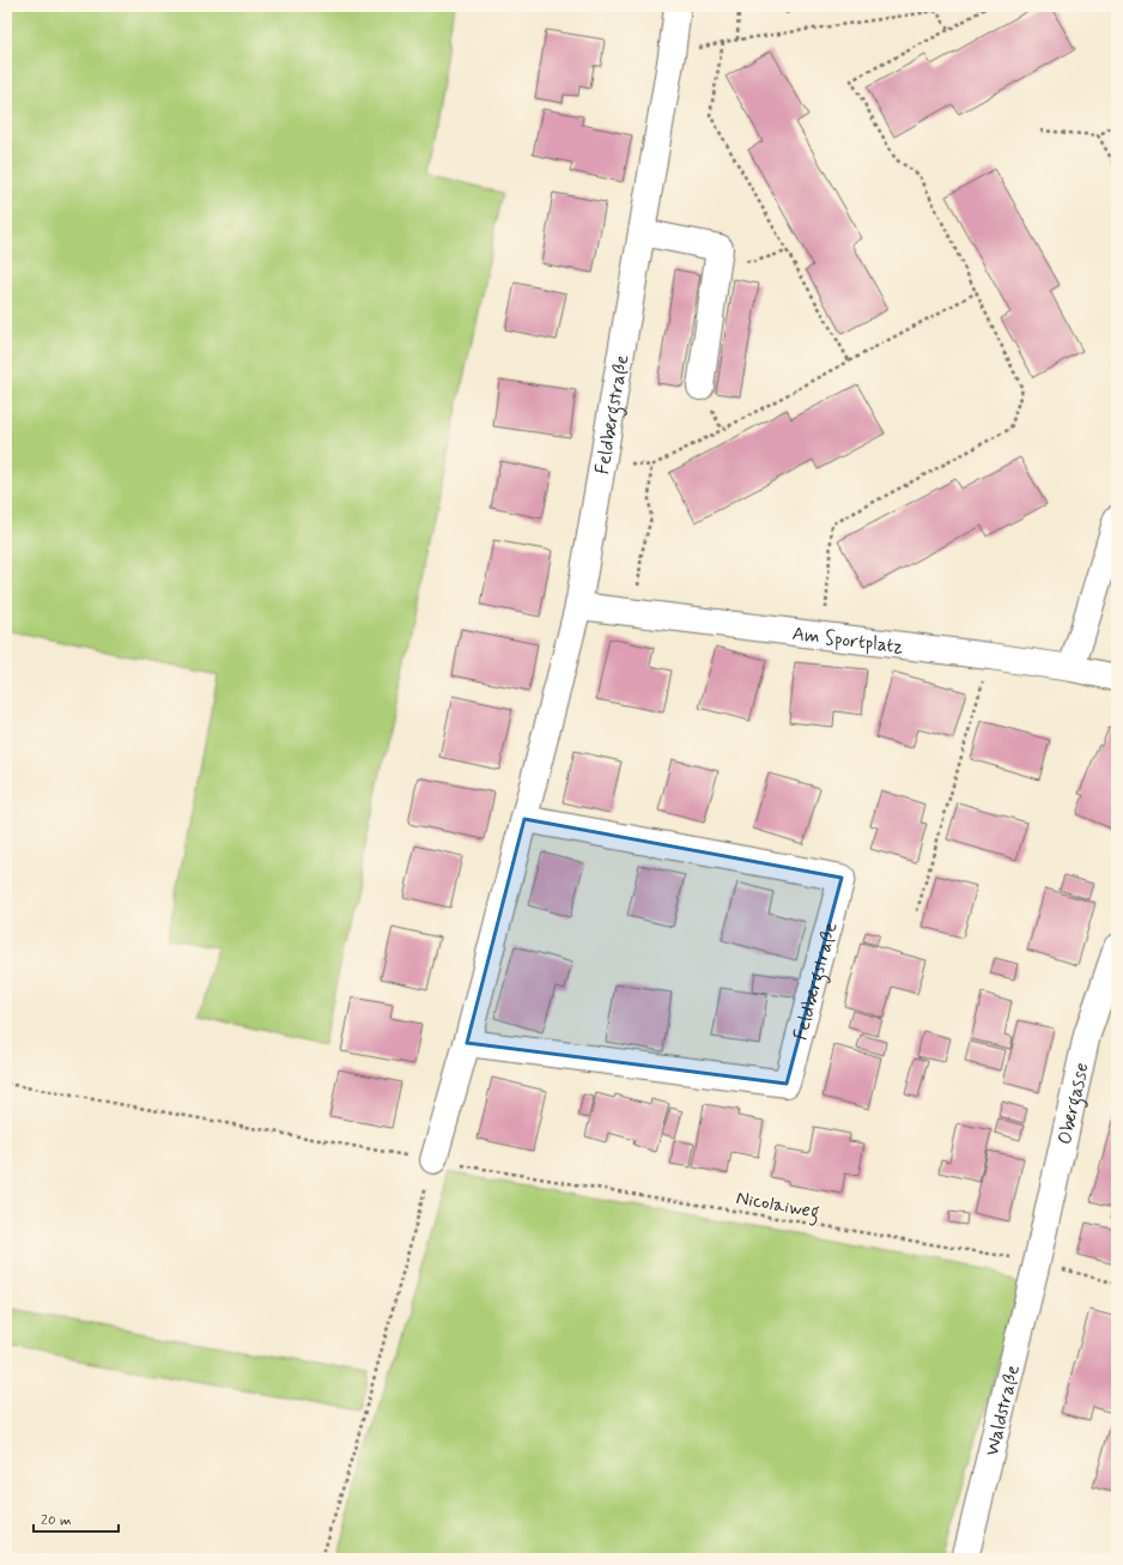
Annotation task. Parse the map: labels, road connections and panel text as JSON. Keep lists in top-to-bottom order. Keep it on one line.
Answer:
{"streets":{"street":["Feldbergstraße","Am Sportplatz","Obergasse","Waldstraße"],"path":["Nicolaiweg"]},"crossings":[["Feldbergstraße","Am Sportplatz"],["Feldbergstraße","Nicolaiweg"],["Obergasse","Nicolaiweg"],["Obergasse","Waldstraße"],["Nicolaiweg","Waldstraße"]],"scale_bar":"20 m"}
